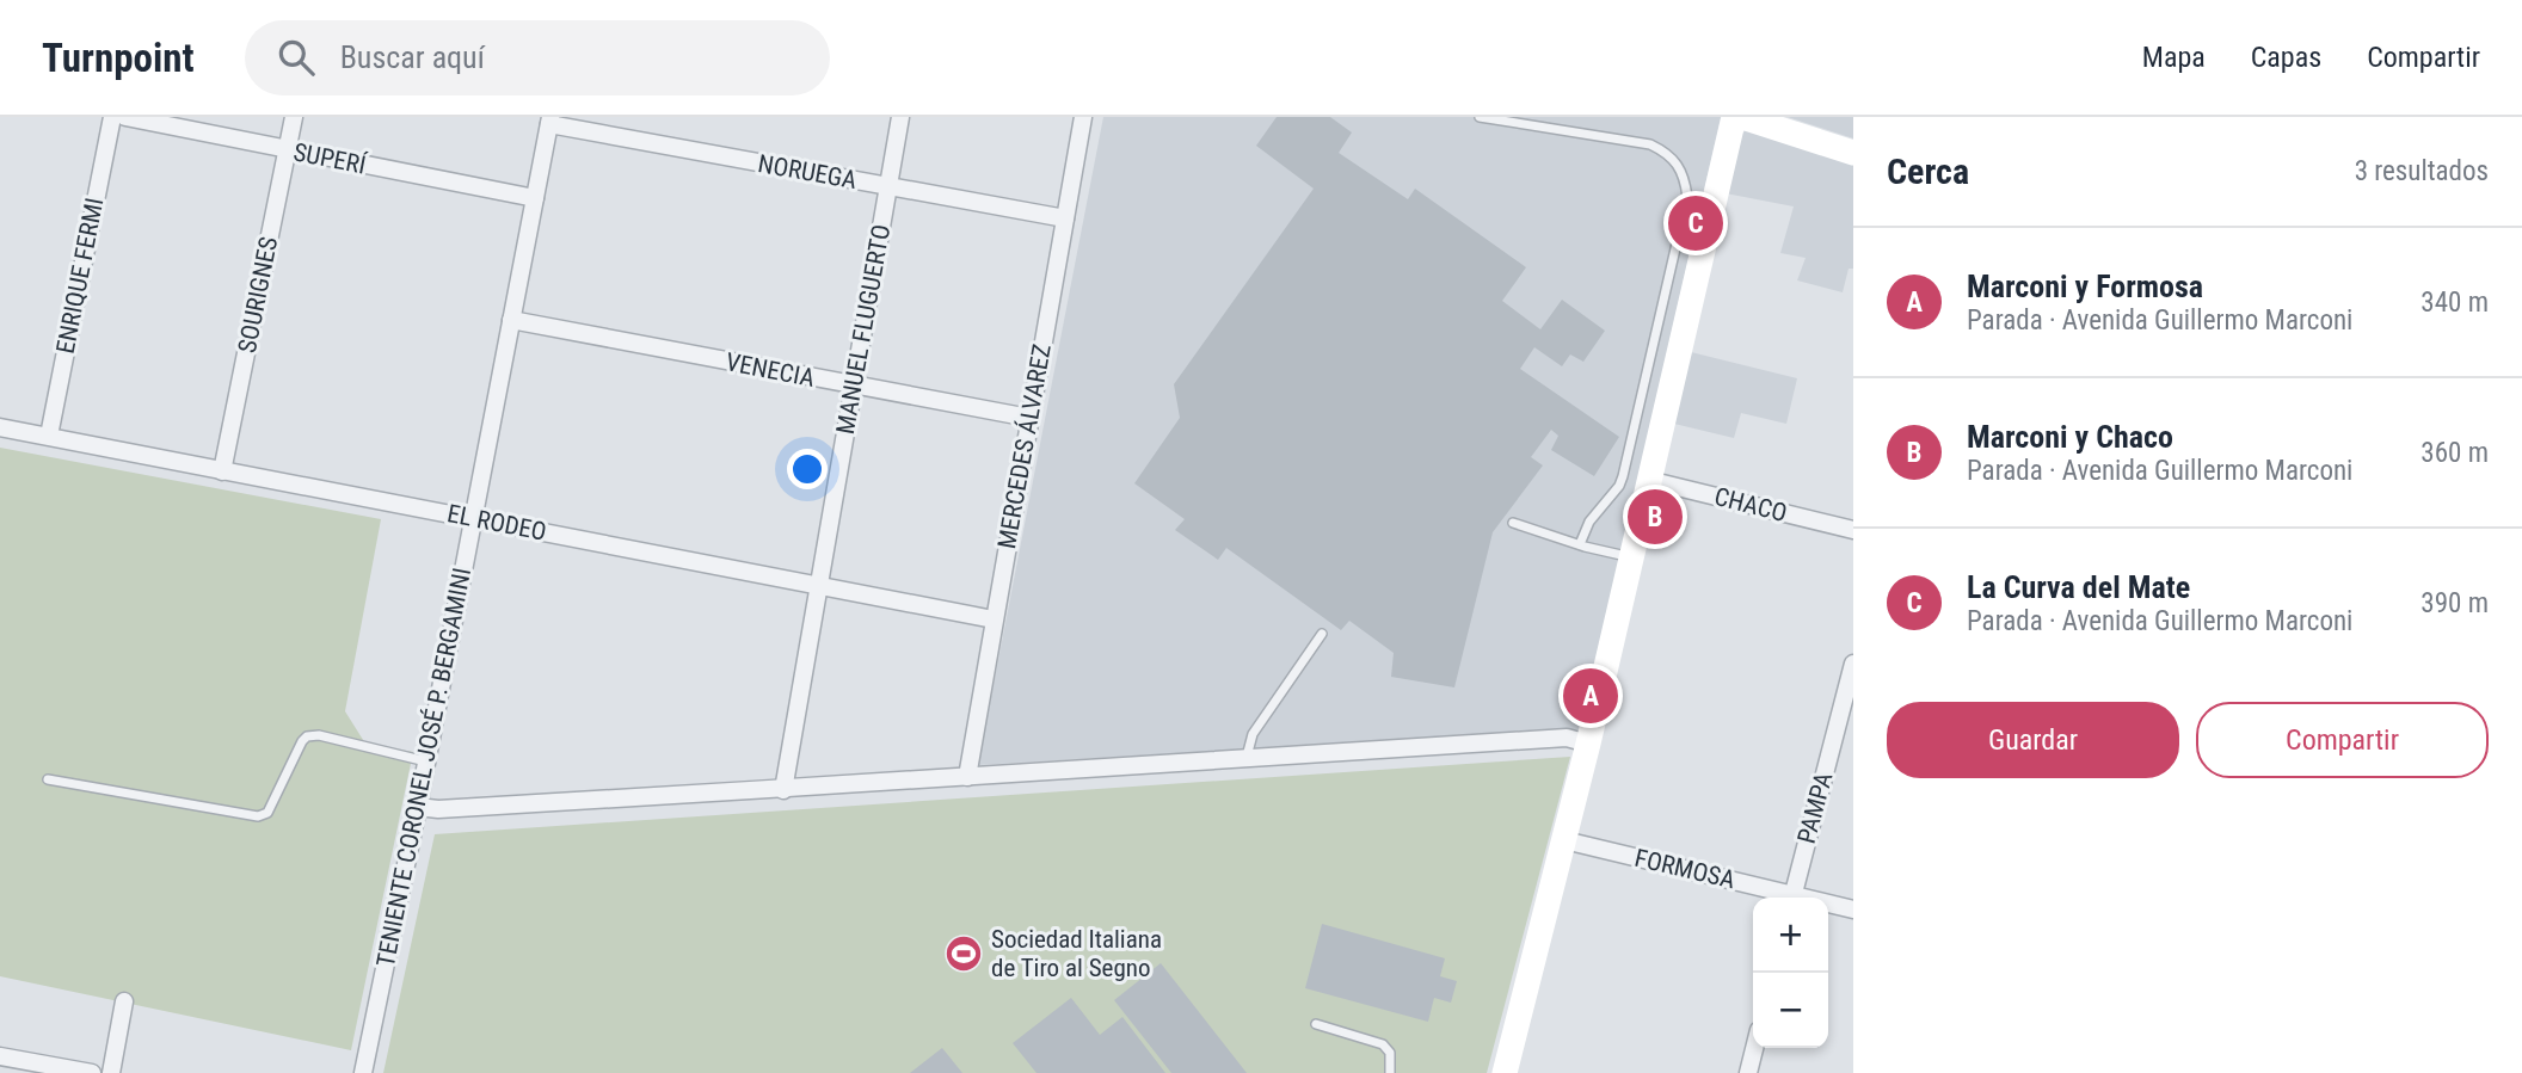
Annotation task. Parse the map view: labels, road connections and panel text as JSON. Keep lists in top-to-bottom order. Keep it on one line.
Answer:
{"streets":{"street":["SUPERÍ","NORUEGA","ENRIQUE FERMI","SOURIGNES","MANUEL FLUGUERTO","VENECIA","MERCEDES ÁLVAREZ","CHACO","EL RODEO","TENIENTE CORONEL JOSÉ P. BERGAMINI","PAMPA","FORMOSA"]},"crossings":[["SUPERÍ","SOURIGNES"],["SUPERÍ","TENIENTE CORONEL JOSÉ P. BERGAMINI"],["NORUEGA","MANUEL FLUGUERTO"],["NORUEGA","MERCEDES ÁLVAREZ"],["NORUEGA","TENIENTE CORONEL JOSÉ P. BERGAMINI"],["ENRIQUE FERMI","EL RODEO"],["SOURIGNES","EL RODEO"],["MANUEL FLUGUERTO","VENECIA"],["MANUEL FLUGUERTO","EL RODEO"],["VENECIA","MERCEDES ÁLVAREZ"],["VENECIA","TENIENTE CORONEL JOSÉ P. BERGAMINI"],["MERCEDES ÁLVAREZ","EL RODEO"],["EL RODEO","TENIENTE CORONEL JOSÉ P. BERGAMINI"]],"places":{"sports":["Sociedad Italiana de Tiro al Segno"]},"page":{"header":"Turnpoint","search":"Buscar aquí","nav":["Mapa","Capas","Compartir"],"heading":["Cerca","3 resultados"],"pins":["C","B","A"],"list":[{"mark":"A","name":"Marconi y Formosa","note":"Parada · Avenida Guillermo Marconi","value":"340 m"},{"mark":"B","name":"Marconi y Chaco","note":"Parada · Avenida Guillermo Marconi","value":"360 m"},{"mark":"C","name":"La Curva del Mate","note":"Parada · Avenida Guillermo Marconi","value":"390 m"}],"buttons":["Guardar","Compartir"],"map_buttons":["+","−"]}}
